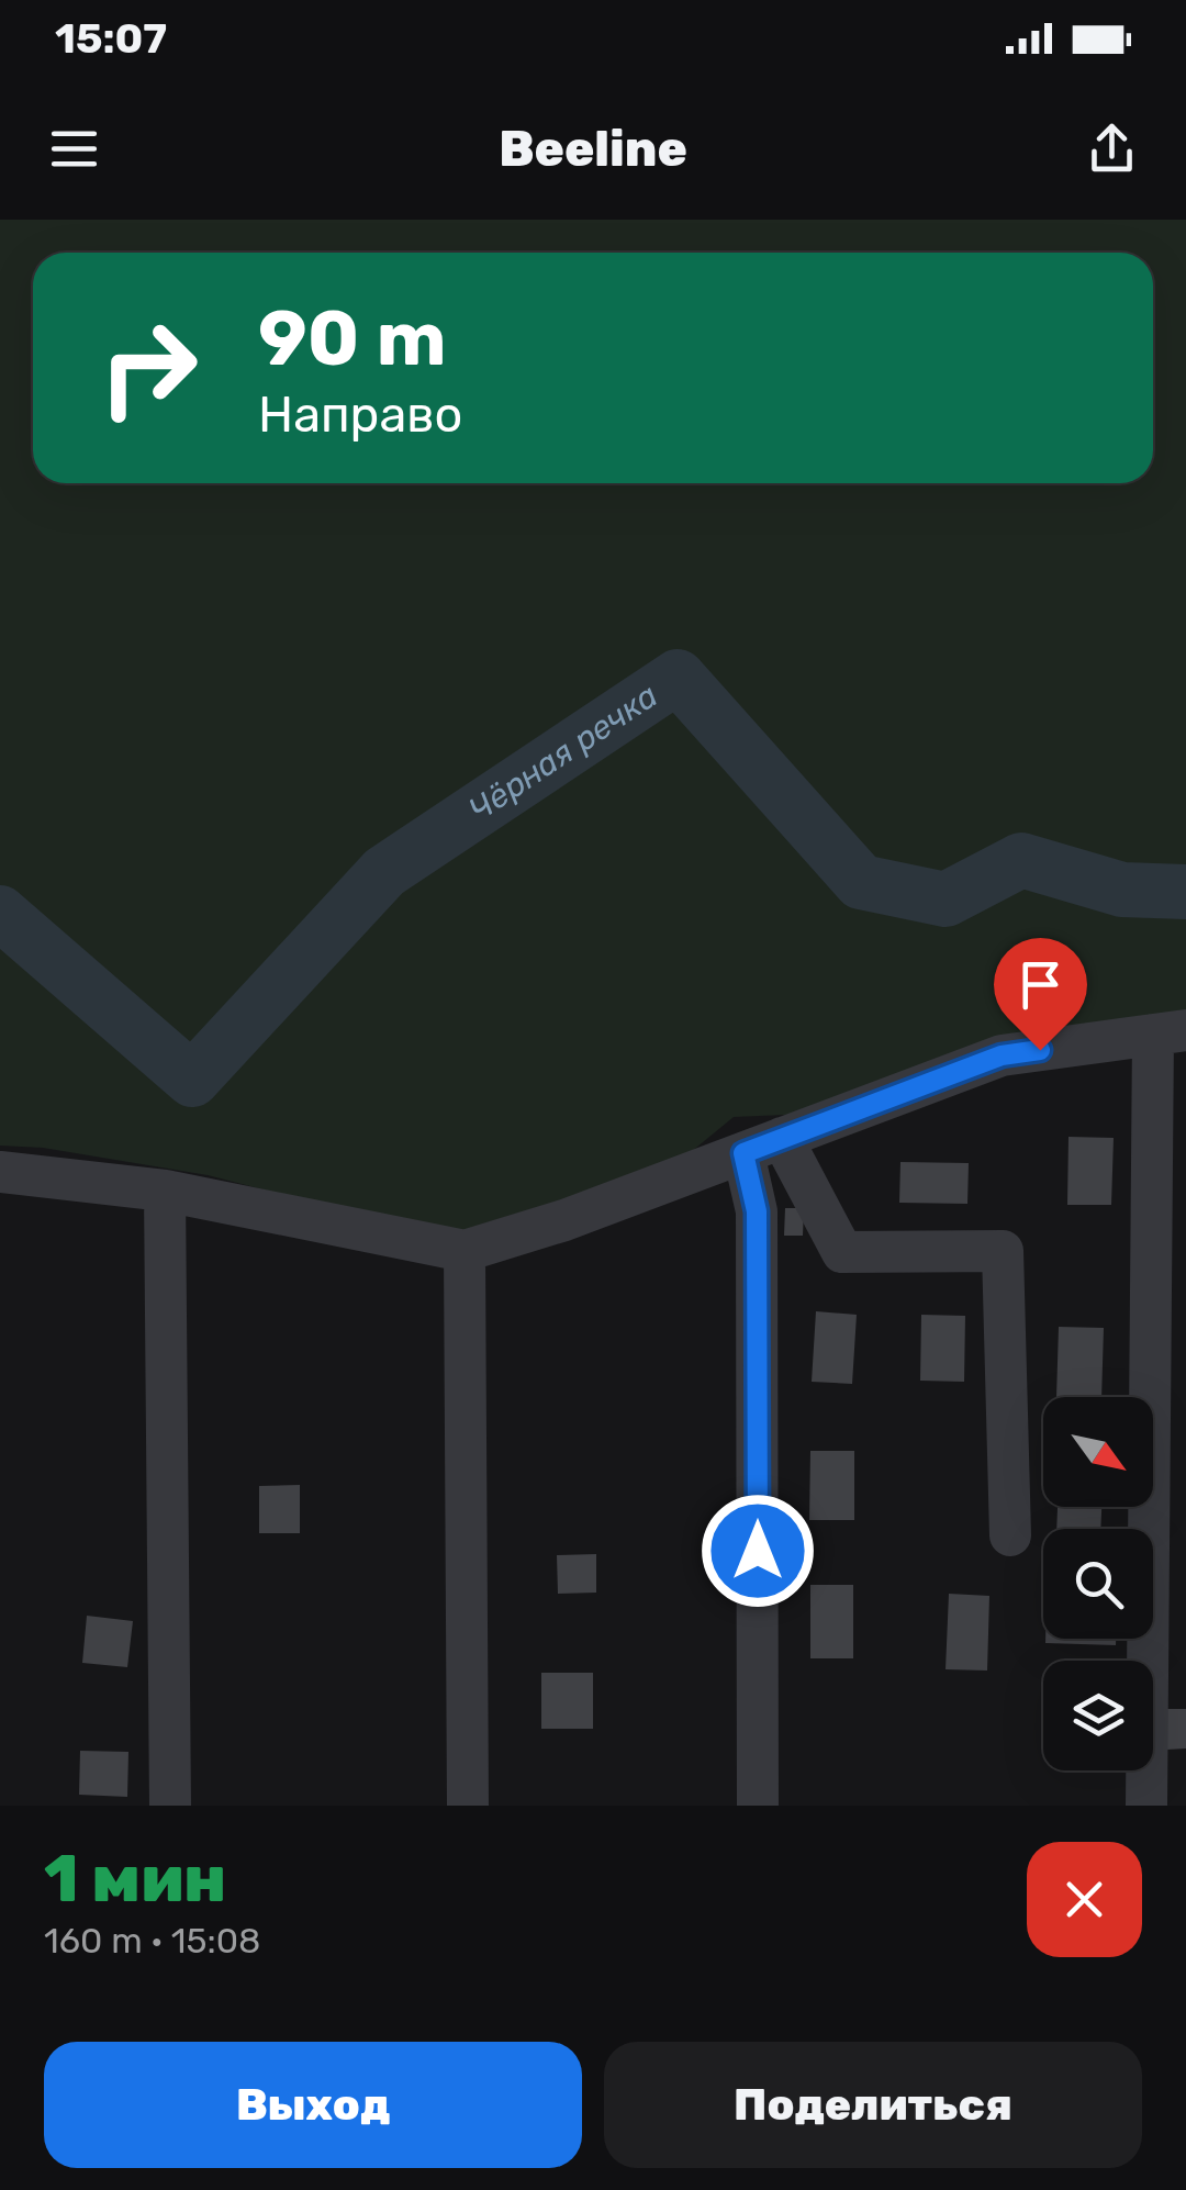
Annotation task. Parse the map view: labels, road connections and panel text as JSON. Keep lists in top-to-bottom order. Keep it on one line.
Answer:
{"water":["Чёрная речка"],"north":"bottom right","page":{"status":"15:07","header":"Beeline","turn":["90 m","Направо"],"heading":["1 мин","160 m · 15:08"],"buttons":["Выход","Поделиться"]}}
